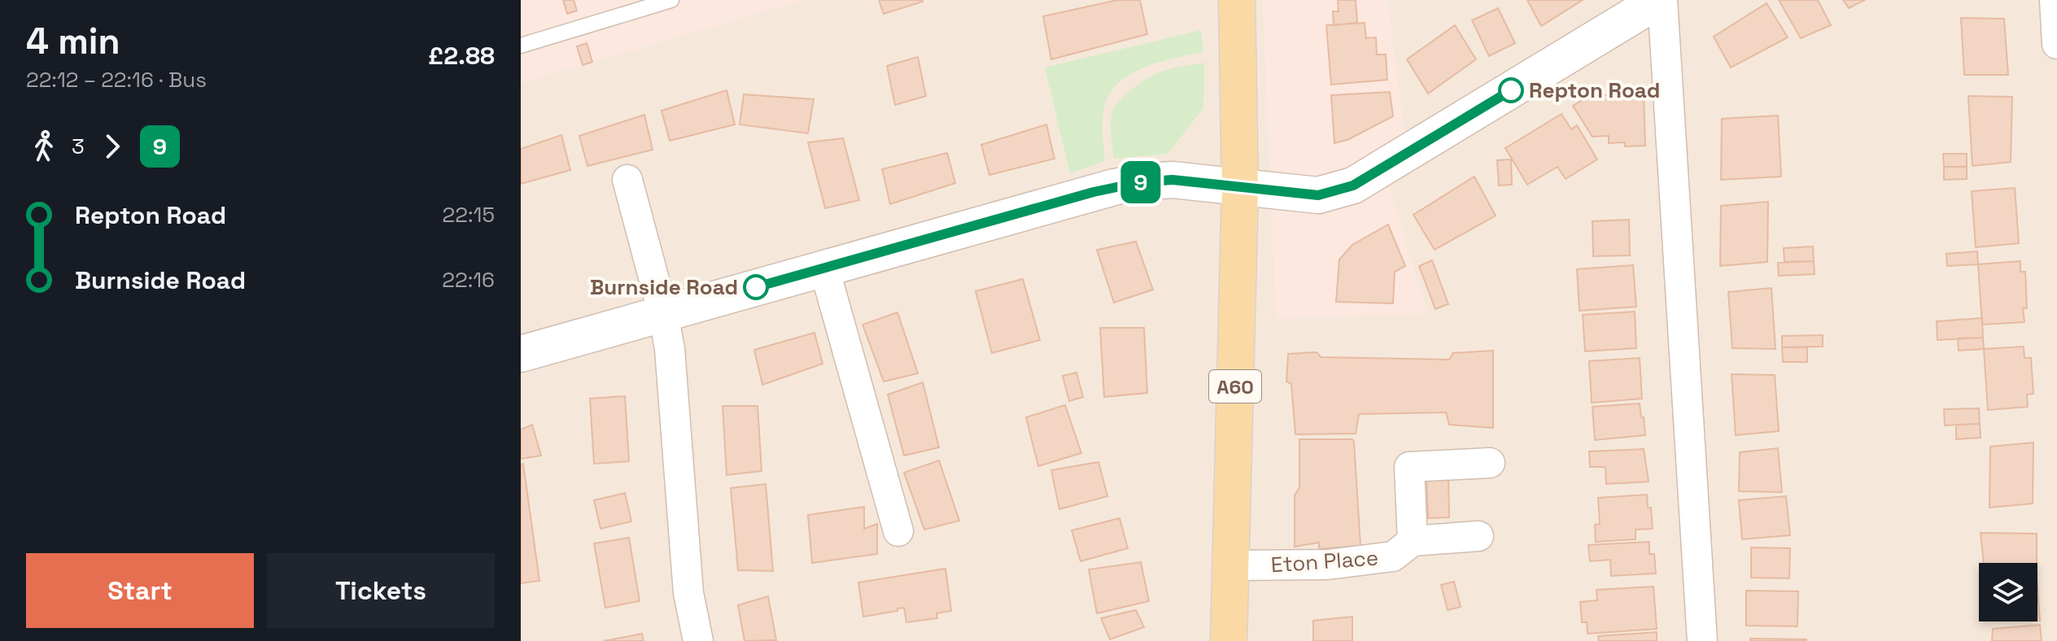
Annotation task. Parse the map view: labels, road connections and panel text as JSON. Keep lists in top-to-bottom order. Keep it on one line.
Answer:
{"streets":{"main road":["A60"],"street":["Eton Place"]},"crossings":[["A60","Eton Place"]],"places":["Repton Road","Burnside Road"],"lines":["bus line 9"],"page":{"heading":["4 min","22:12 – 22:16 · Bus","£2.88"],"on_map":"9","legs":["3","9"],"list":[{"name":"Repton Road","value":"22:15"},{"name":"Burnside Road","value":"22:16"}],"buttons":["Start","Tickets"]}}
